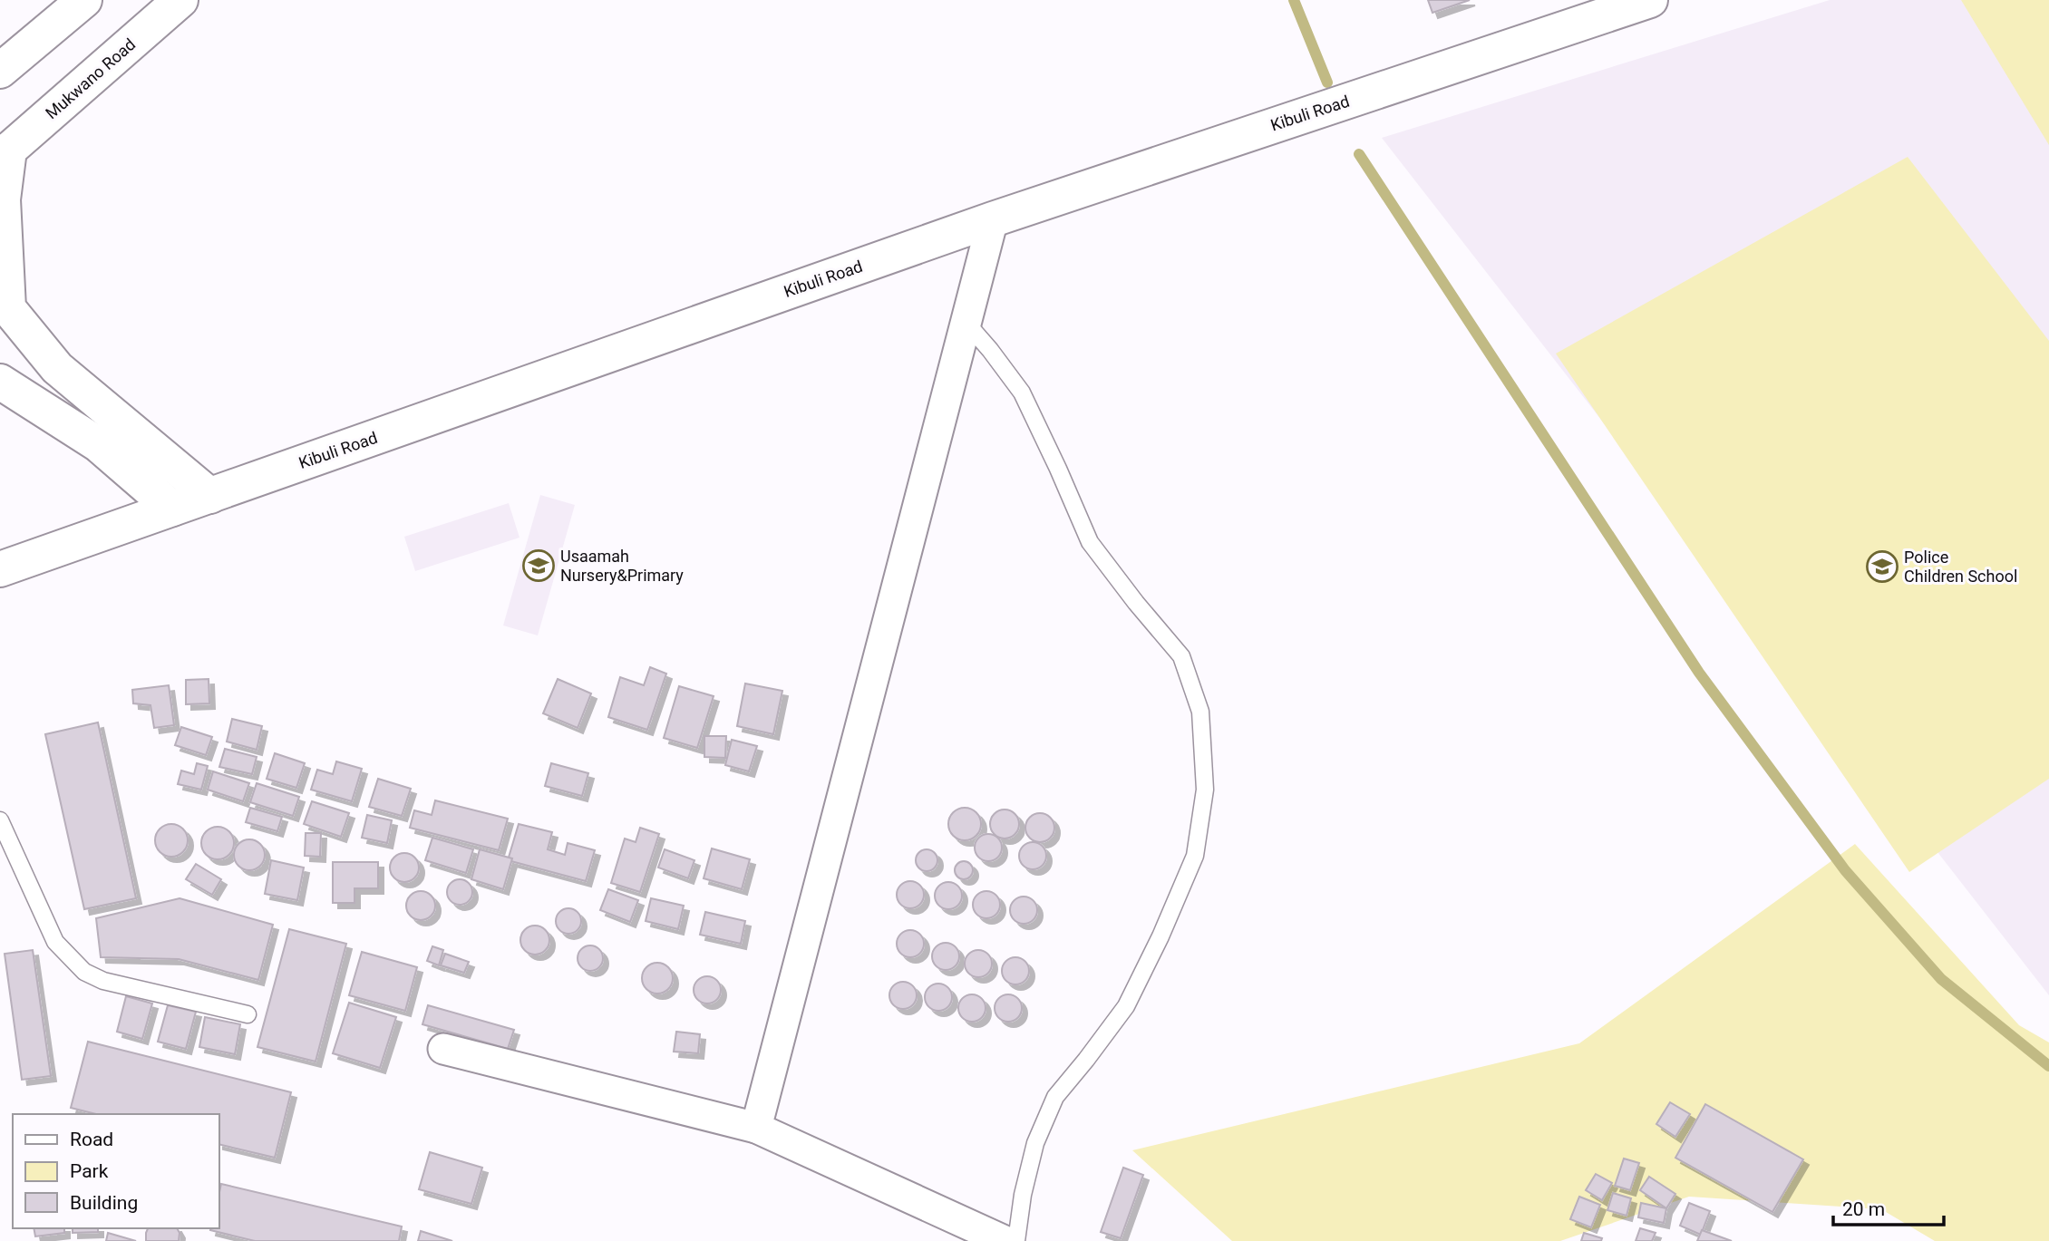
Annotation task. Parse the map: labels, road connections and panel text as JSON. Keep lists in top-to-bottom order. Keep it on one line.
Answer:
{"streets":{"main road":["Mukwano Road","Kibuli Road"]},"places":{"school or university":["Usaamah Nursery&Primary","Police Children School"]},"legend":["Road","Park","Building"],"scale_bar":"20 m"}
